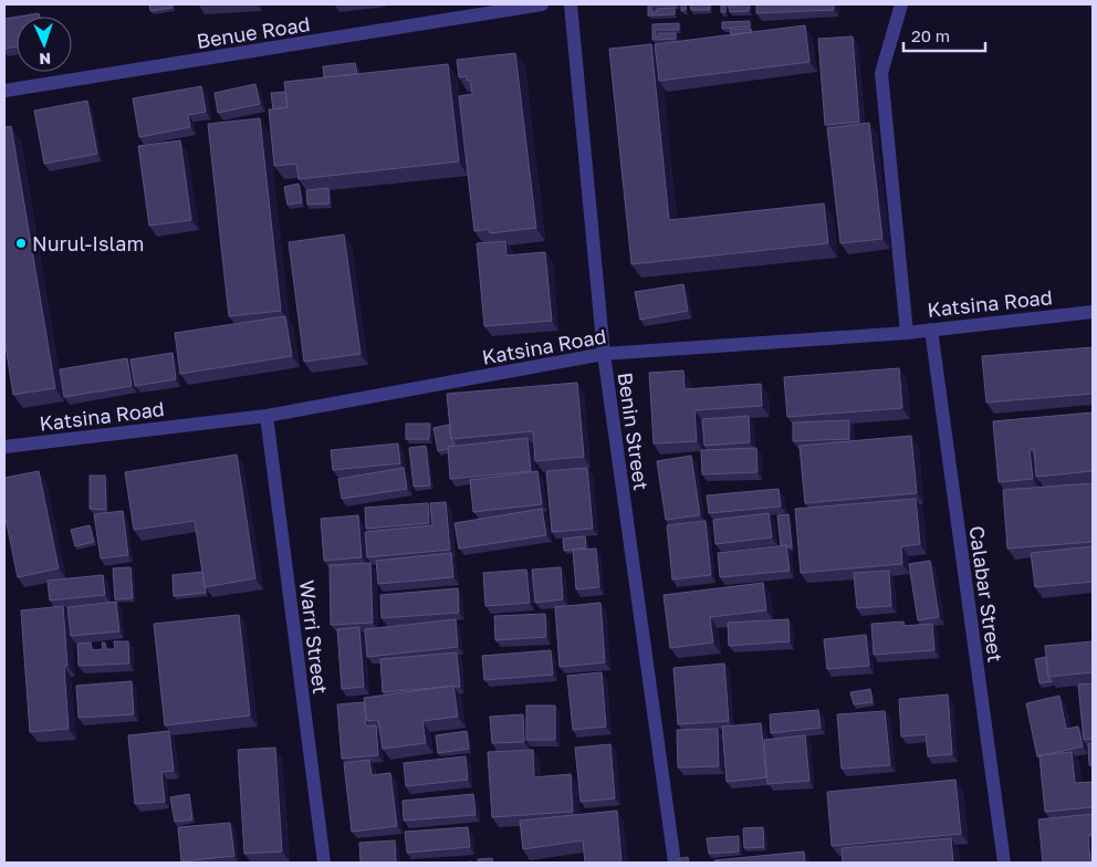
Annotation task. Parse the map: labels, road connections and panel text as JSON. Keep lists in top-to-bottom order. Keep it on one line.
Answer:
{"streets":{"street":["Benue Road","Katsina Road","Benin Street","Calabar Street","Warri Street"]},"crossings":[["Katsina Road","Benin Street"],["Katsina Road","Calabar Street"],["Katsina Road","Warri Street"]],"places":["Nurul-Islam"],"scale_bar":"20 m","north":"bottom"}
